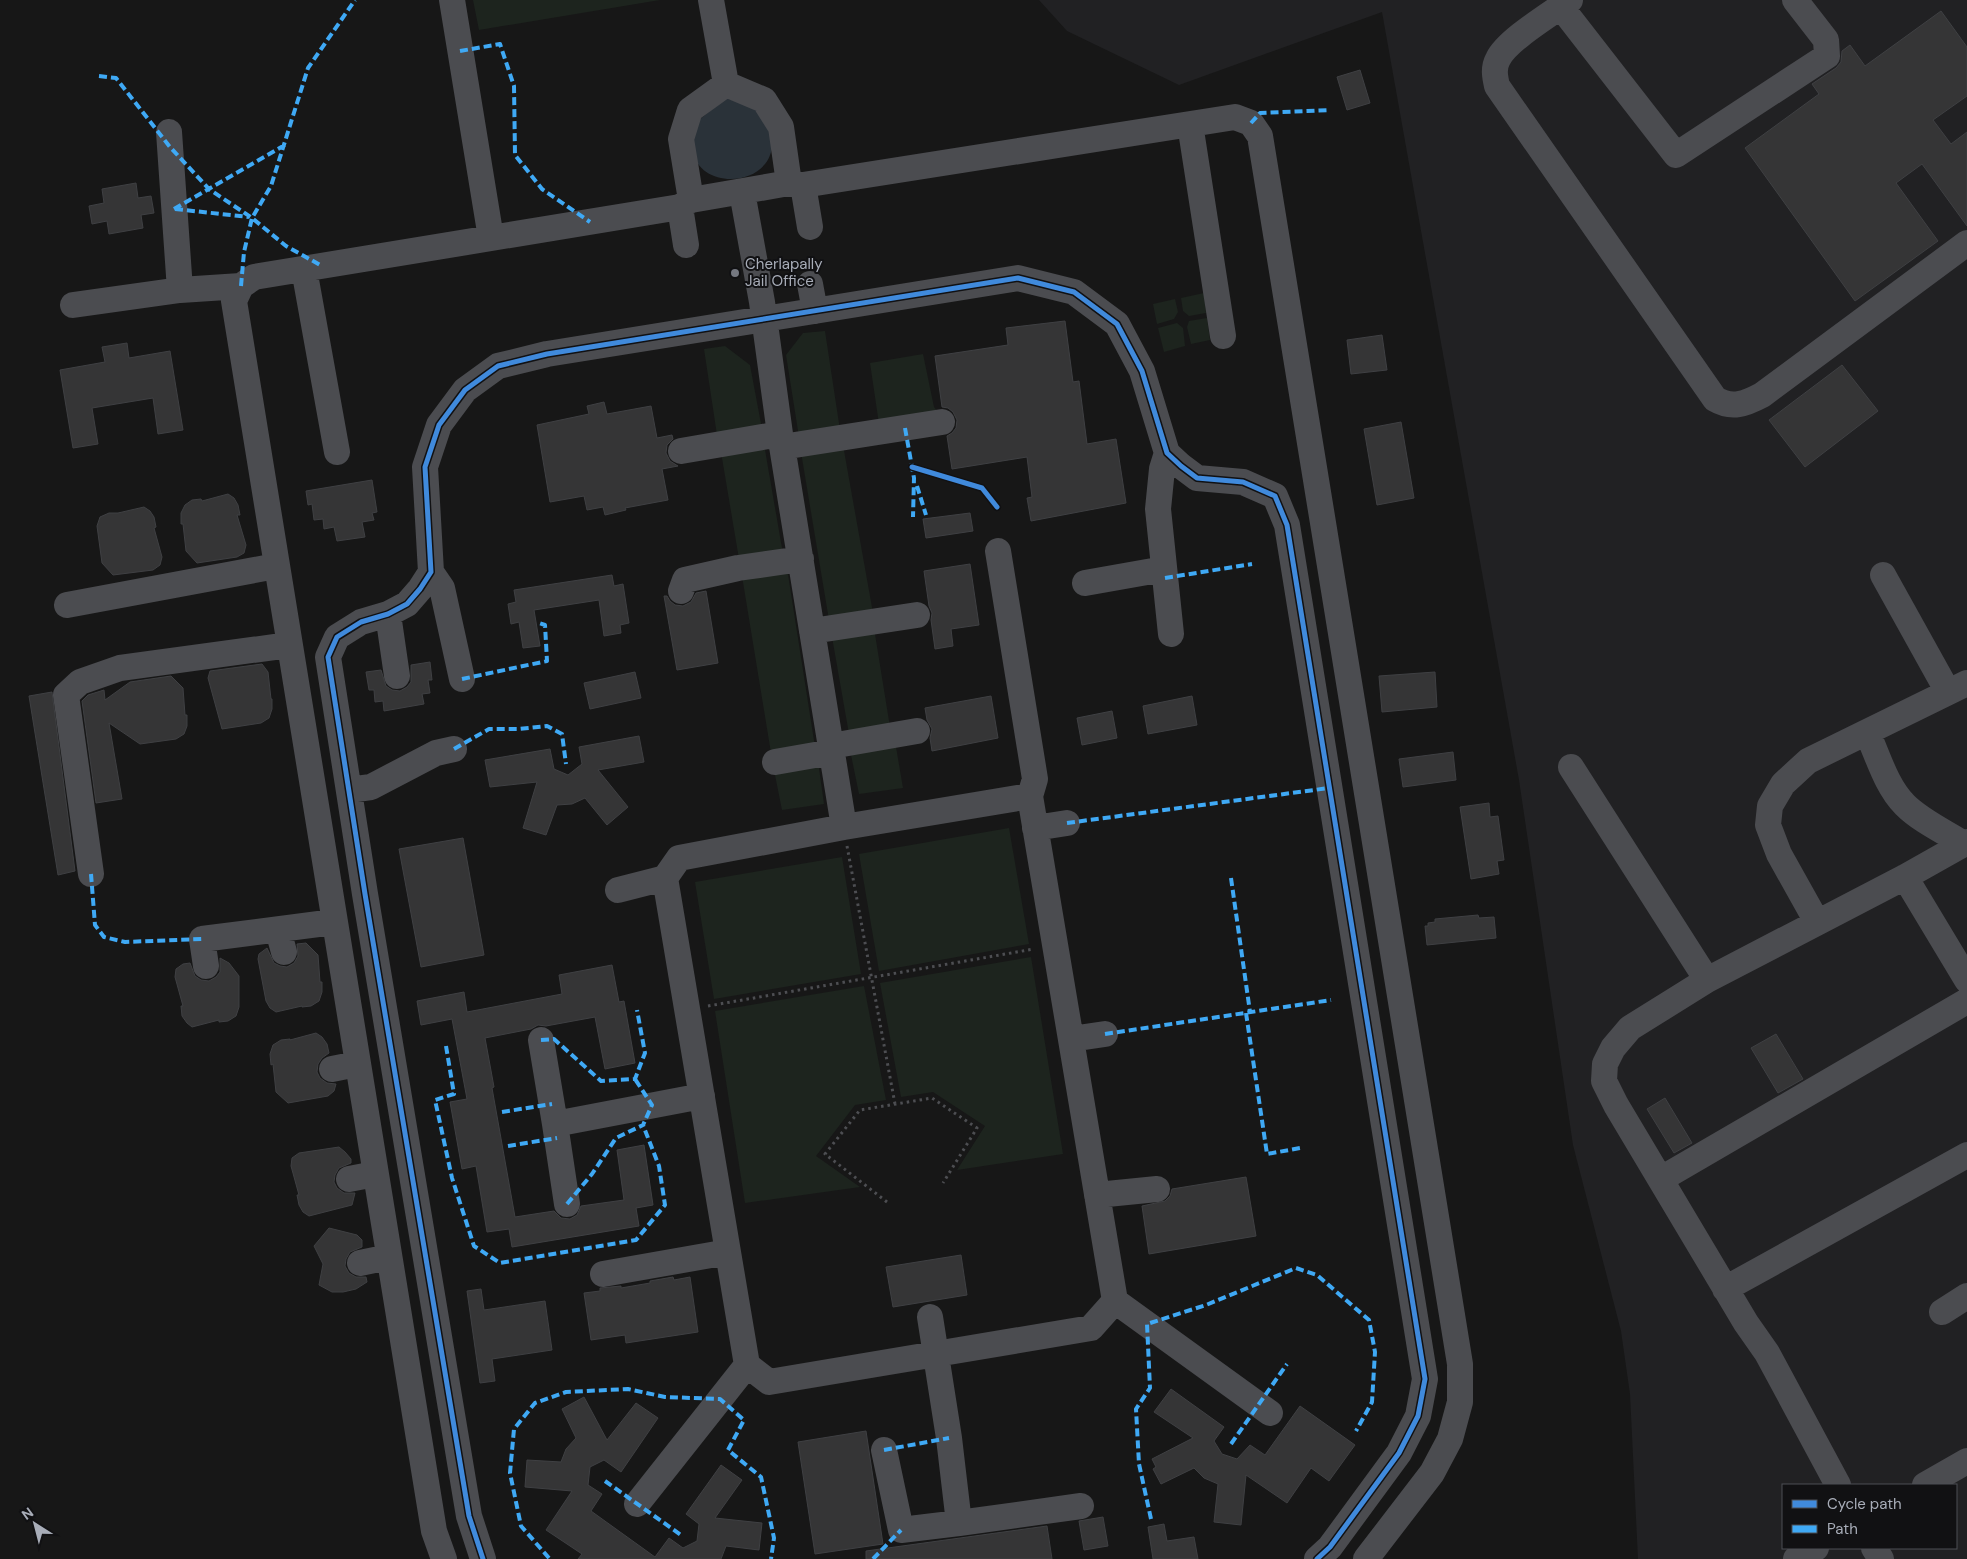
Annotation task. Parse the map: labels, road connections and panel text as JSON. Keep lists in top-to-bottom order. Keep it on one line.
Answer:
{"places":["Cherlapally Jail Office"],"legend":["Cycle path","Path"],"north":"top left"}
